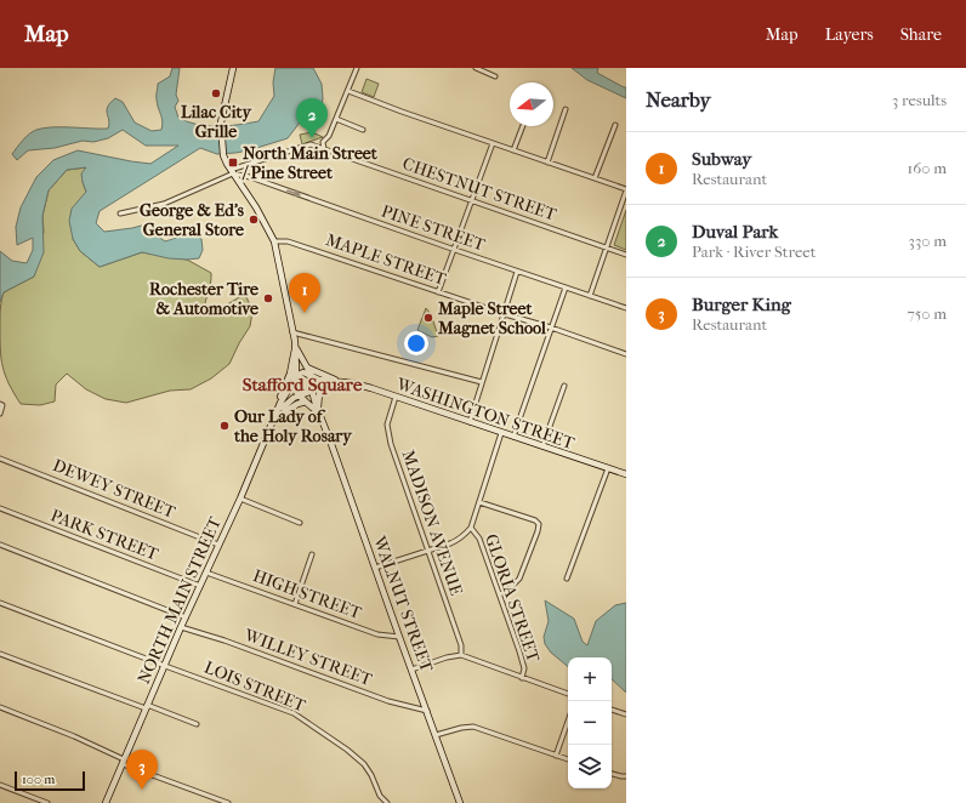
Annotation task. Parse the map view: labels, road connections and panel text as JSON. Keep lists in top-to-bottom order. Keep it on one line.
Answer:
{"streets":{"main road":["WASHINGTON STREET","NORTH MAIN STREET","WALNUT STREET"],"street":["CHESTNUT STREET","PINE STREET","MAPLE STREET","DEWEY STREET","MADISON AVENUE","PARK STREET","HIGH STREET","GLORIA STREET","WILLEY STREET","LOIS STREET"]},"crossings":[["PINE STREET","NORTH MAIN STREET"],["MAPLE STREET","NORTH MAIN STREET"],["WASHINGTON STREET","MADISON AVENUE"],["WASHINGTON STREET","NORTH MAIN STREET"],["WASHINGTON STREET","WALNUT STREET"],["DEWEY STREET","NORTH MAIN STREET"],["PARK STREET","NORTH MAIN STREET"],["HIGH STREET","NORTH MAIN STREET"],["HIGH STREET","WALNUT STREET"],["NORTH MAIN STREET","WALNUT STREET"],["NORTH MAIN STREET","WILLEY STREET"],["NORTH MAIN STREET","LOIS STREET"],["WALNUT STREET","WILLEY STREET"]],"one_way":["PINE STREET"],"districts":["Stafford Square"],"places":{"other":["Lilac City Grille","George & Ed's General Store","Rochester Tire & Automotive","Maple Street Magnet School","Our Lady of the Holy Rosary"],"transit":["North Main Street / Pine Street"]},"scale_bar":"100 m","north":"left","page":{"header":"Map","nav":["Map","Layers","Share"],"heading":["Nearby","3 results"],"pins":["2","1","3"],"list":[{"mark":"1","name":"Subway","note":"Restaurant","value":"160 m"},{"mark":"2","name":"Duval Park","note":"Park · River Street","value":"330 m"},{"mark":"3","name":"Burger King","note":"Restaurant","value":"750 m"}],"map_buttons":["+","−"],"scale":"100 m"}}
